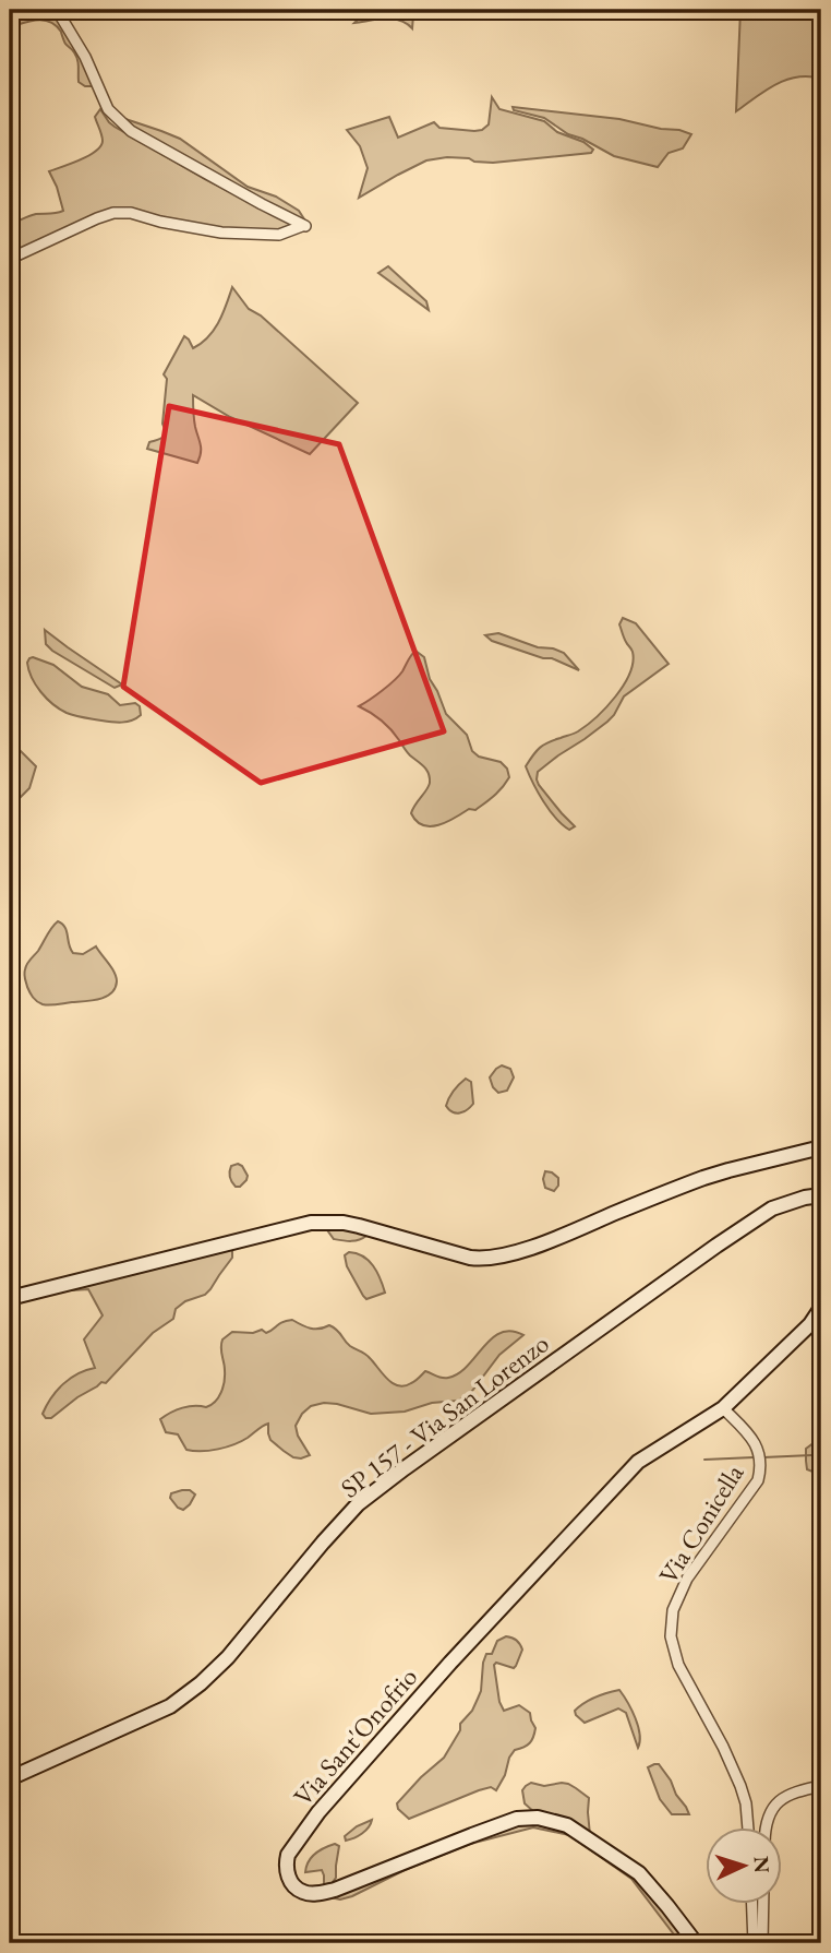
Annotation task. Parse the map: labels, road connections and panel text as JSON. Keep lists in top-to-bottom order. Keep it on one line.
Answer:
{"streets":{"street":["SP 157 - Via San Lorenzo","Via Conicella","Via Sant'Onofrio"]},"crossings":[["Via Conicella","Via Sant'Onofrio"]],"north":"right"}
